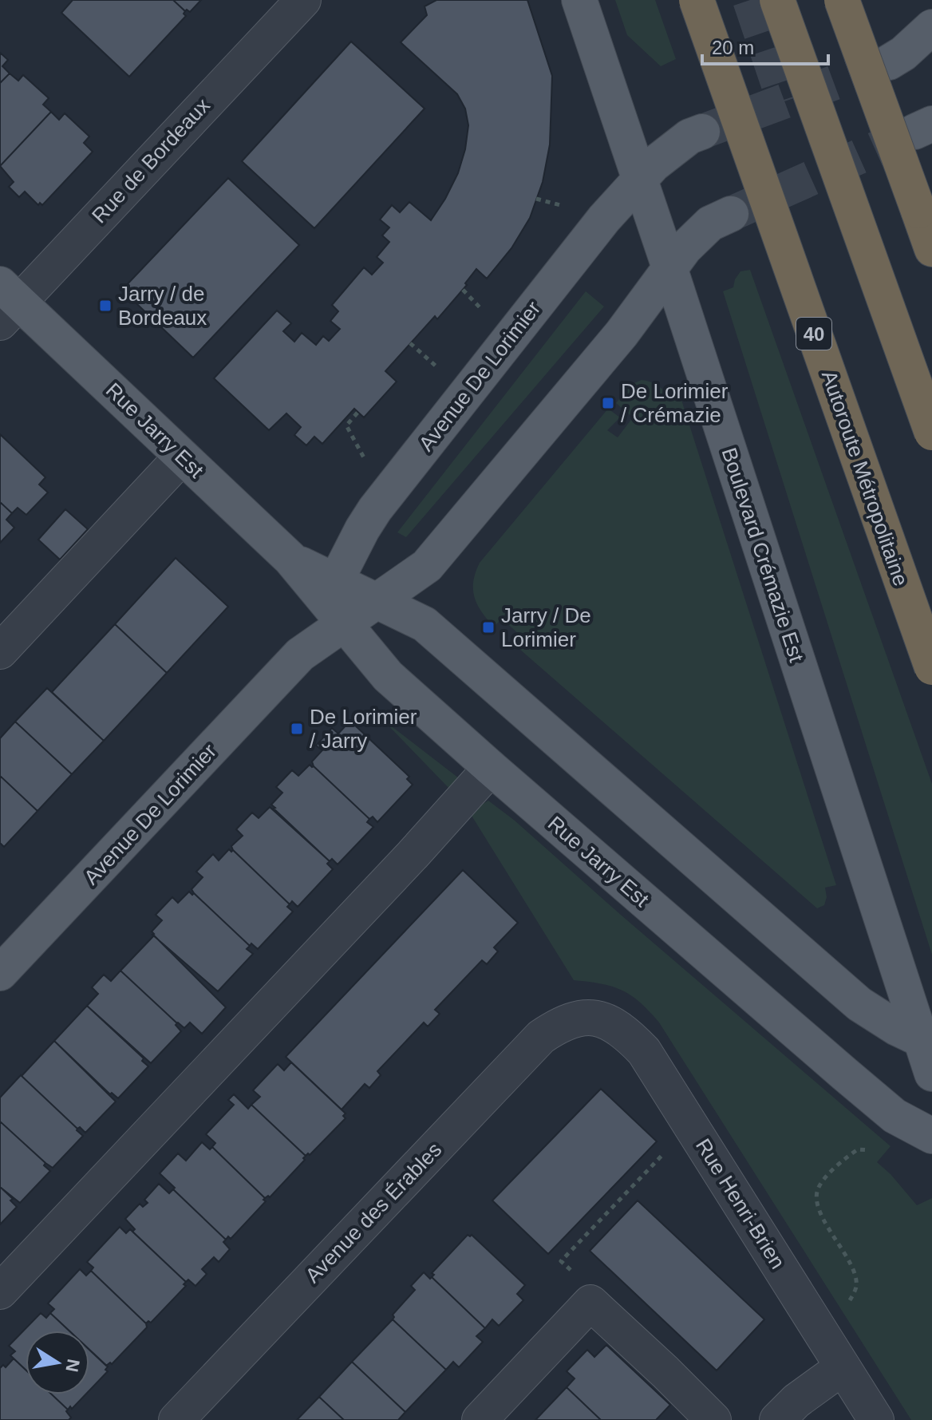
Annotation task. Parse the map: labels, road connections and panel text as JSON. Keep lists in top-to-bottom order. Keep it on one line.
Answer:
{"streets":{"highway":["40","Autoroute Métropolitaine"],"main road":["Avenue De Lorimier","Rue Jarry Est","Boulevard Crémazie Est"],"street":["Rue de Bordeaux","Rue Henri-Brien","Avenue des Érables"]},"crossings":[["Rue de Bordeaux","Rue Jarry Est"],["Avenue De Lorimier","Rue Jarry Est"],["Avenue De Lorimier","Boulevard Crémazie Est"],["Rue Henri-Brien","Avenue des Érables"]],"places":{"transit":["Jarry / de Bordeaux","De Lorimier / Crémazie","Jarry / De Lorimier","De Lorimier / Jarry"]},"scale_bar":"20 m","north":"right"}
